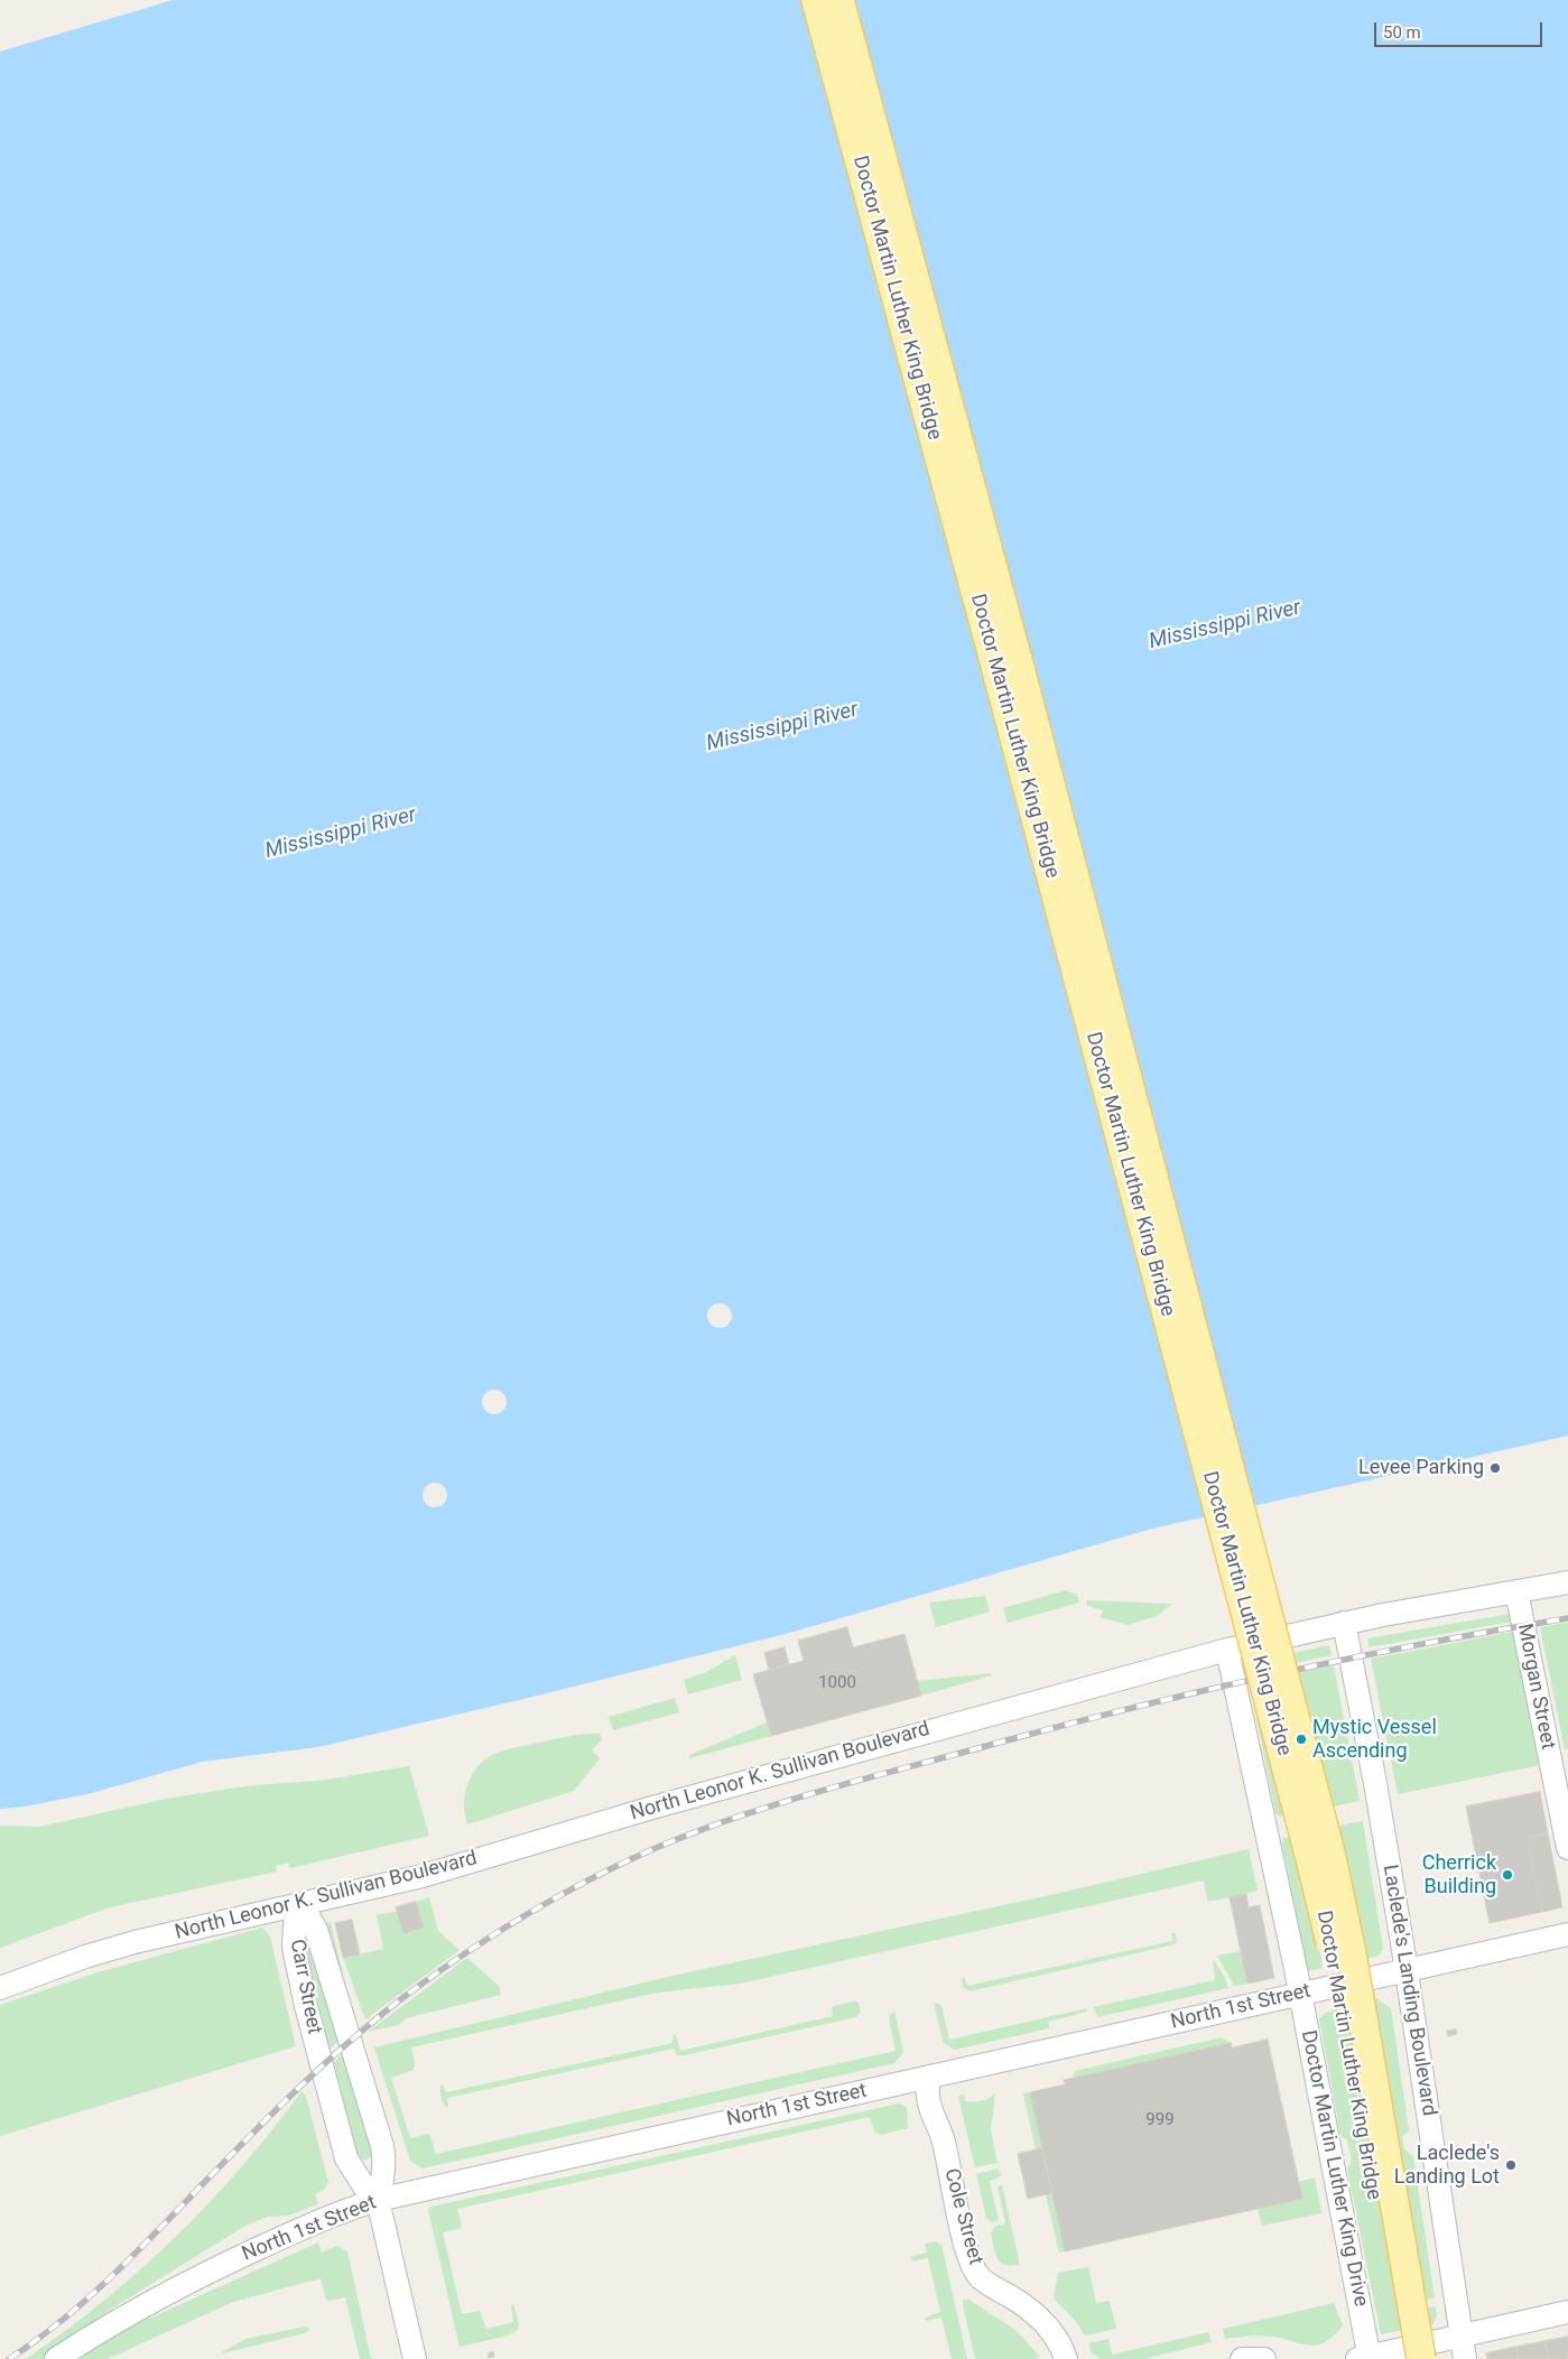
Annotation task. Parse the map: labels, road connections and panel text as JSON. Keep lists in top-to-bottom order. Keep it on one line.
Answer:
{"streets":{"main road":["Doctor Martin Luther King Bridge"],"street":["Morgan Street","North Leonor K. Sullivan Boulevard","Carr Street","Laclede's Landing Boulevard","North 1st Street","Doctor Martin Luther King Drive","Cole Street"]},"crossings":[["Morgan Street","North Leonor K. Sullivan Boulevard"],["North Leonor K. Sullivan Boulevard","Carr Street"],["North Leonor K. Sullivan Boulevard","Laclede's Landing Boulevard"],["North Leonor K. Sullivan Boulevard","Doctor Martin Luther King Drive"],["Carr Street","North 1st Street"],["Laclede's Landing Boulevard","North 1st Street"],["North 1st Street","Doctor Martin Luther King Drive"],["North 1st Street","Cole Street"]],"water":["Mississippi River"],"places":["Levee Parking","Mystic Vessel Ascending","Cherrick Building","Laclede's Landing Lot"],"house_numbers":["1000","999"],"scale_bar":"50 m"}
